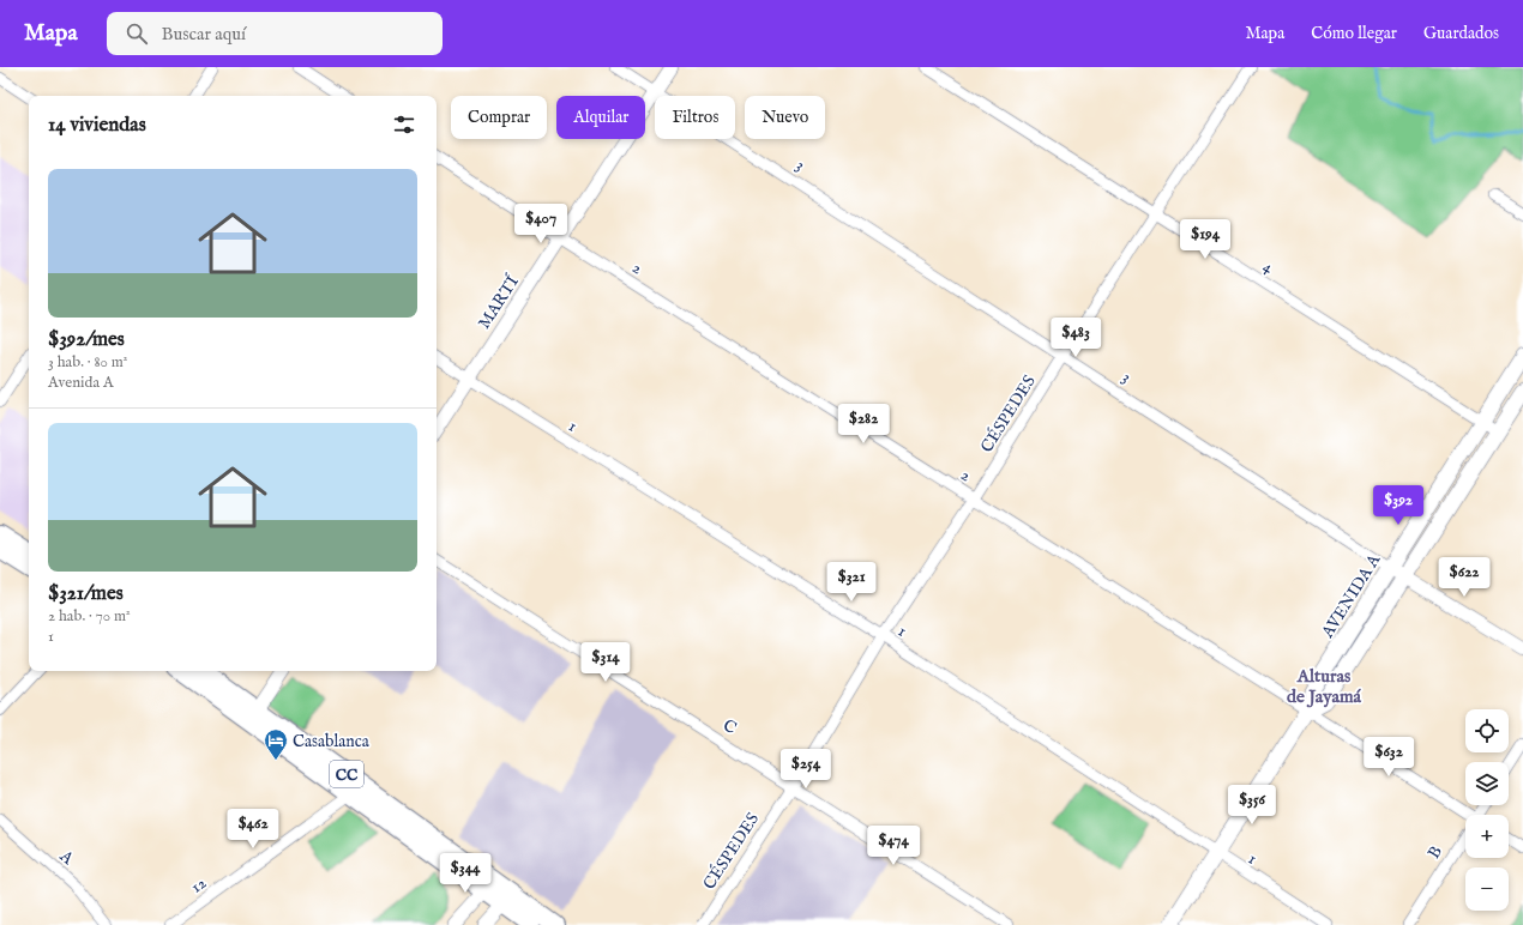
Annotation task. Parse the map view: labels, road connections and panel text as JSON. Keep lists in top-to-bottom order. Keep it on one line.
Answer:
{"streets":{"main road":["AVENIDA A","CC"],"street":["3","4","2","MARTÍ","CÉSPEDES","1","C","B","A","12"]},"crossings":[["3","MARTÍ"],["3","CÉSPEDES"],["3","AVENIDA A"],["4","CÉSPEDES"],["4","AVENIDA A"],["2","MARTÍ"],["2","CÉSPEDES"],["2","AVENIDA A"],["MARTÍ","1"],["CÉSPEDES","1"],["CÉSPEDES","C"],["1","AVENIDA A"],["CC","12"]],"districts":["Alturas de Jayamá"],"places":{"hotel":["Casablanca"]},"page":{"header":"Mapa","search":"Buscar aquí","nav":["Mapa","Cómo llegar","Guardados"],"chip":["Comprar","Alquilar","Filtros","Nuevo"],"heading":"14 viviendas","list":[{"name":"$392/mes","note":"3 hab. · 80 m² · Avenida A"},{"name":"$321/mes","note":"2 hab. · 70 m² · 1"}],"price":["$407","$194","$483","$282","$392","$622","$321","$314","$632","$254","$356","$462","$474","$344"],"map_buttons":["+","−"]}}
